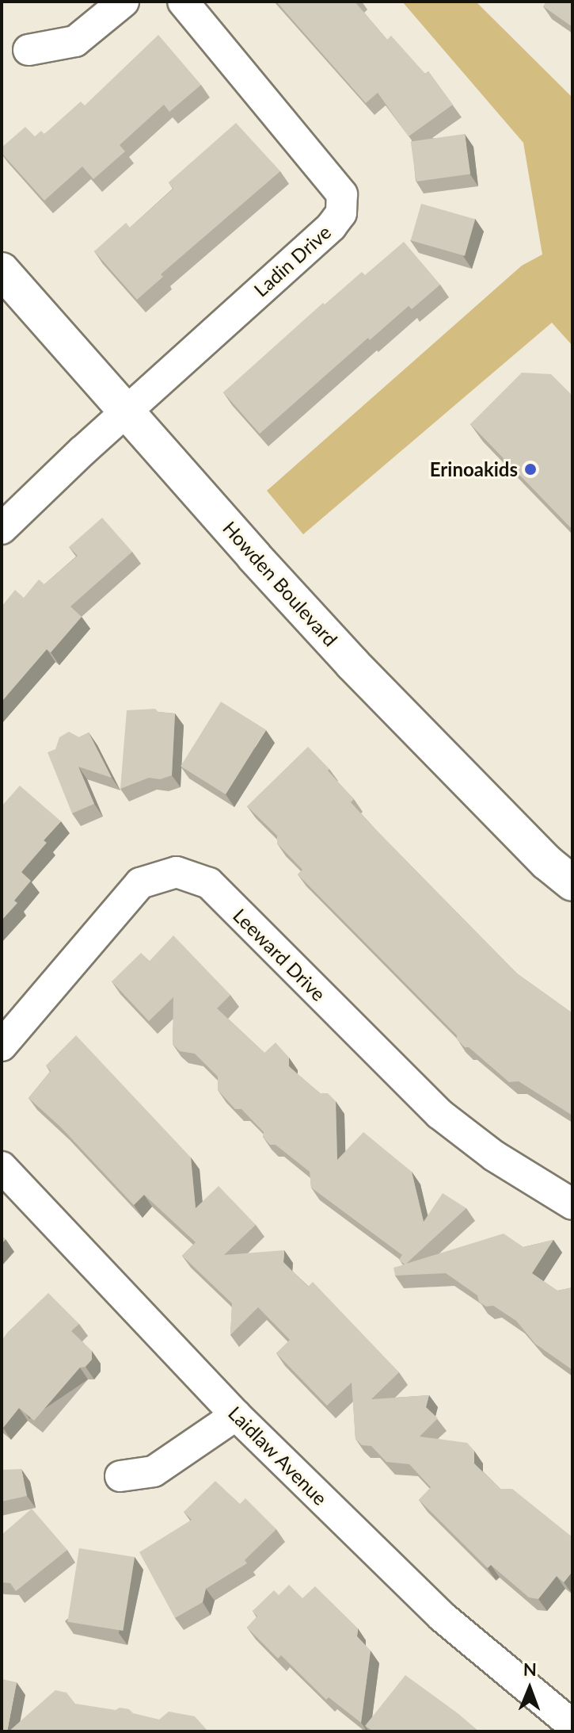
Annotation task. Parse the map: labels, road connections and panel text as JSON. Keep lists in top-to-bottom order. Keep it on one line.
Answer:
{"streets":{"street":["Ladin Drive","Howden Boulevard","Leeward Drive","Laidlaw Avenue"]},"crossings":[["Ladin Drive","Howden Boulevard"]],"places":["Erinoakids"],"north":"top"}
